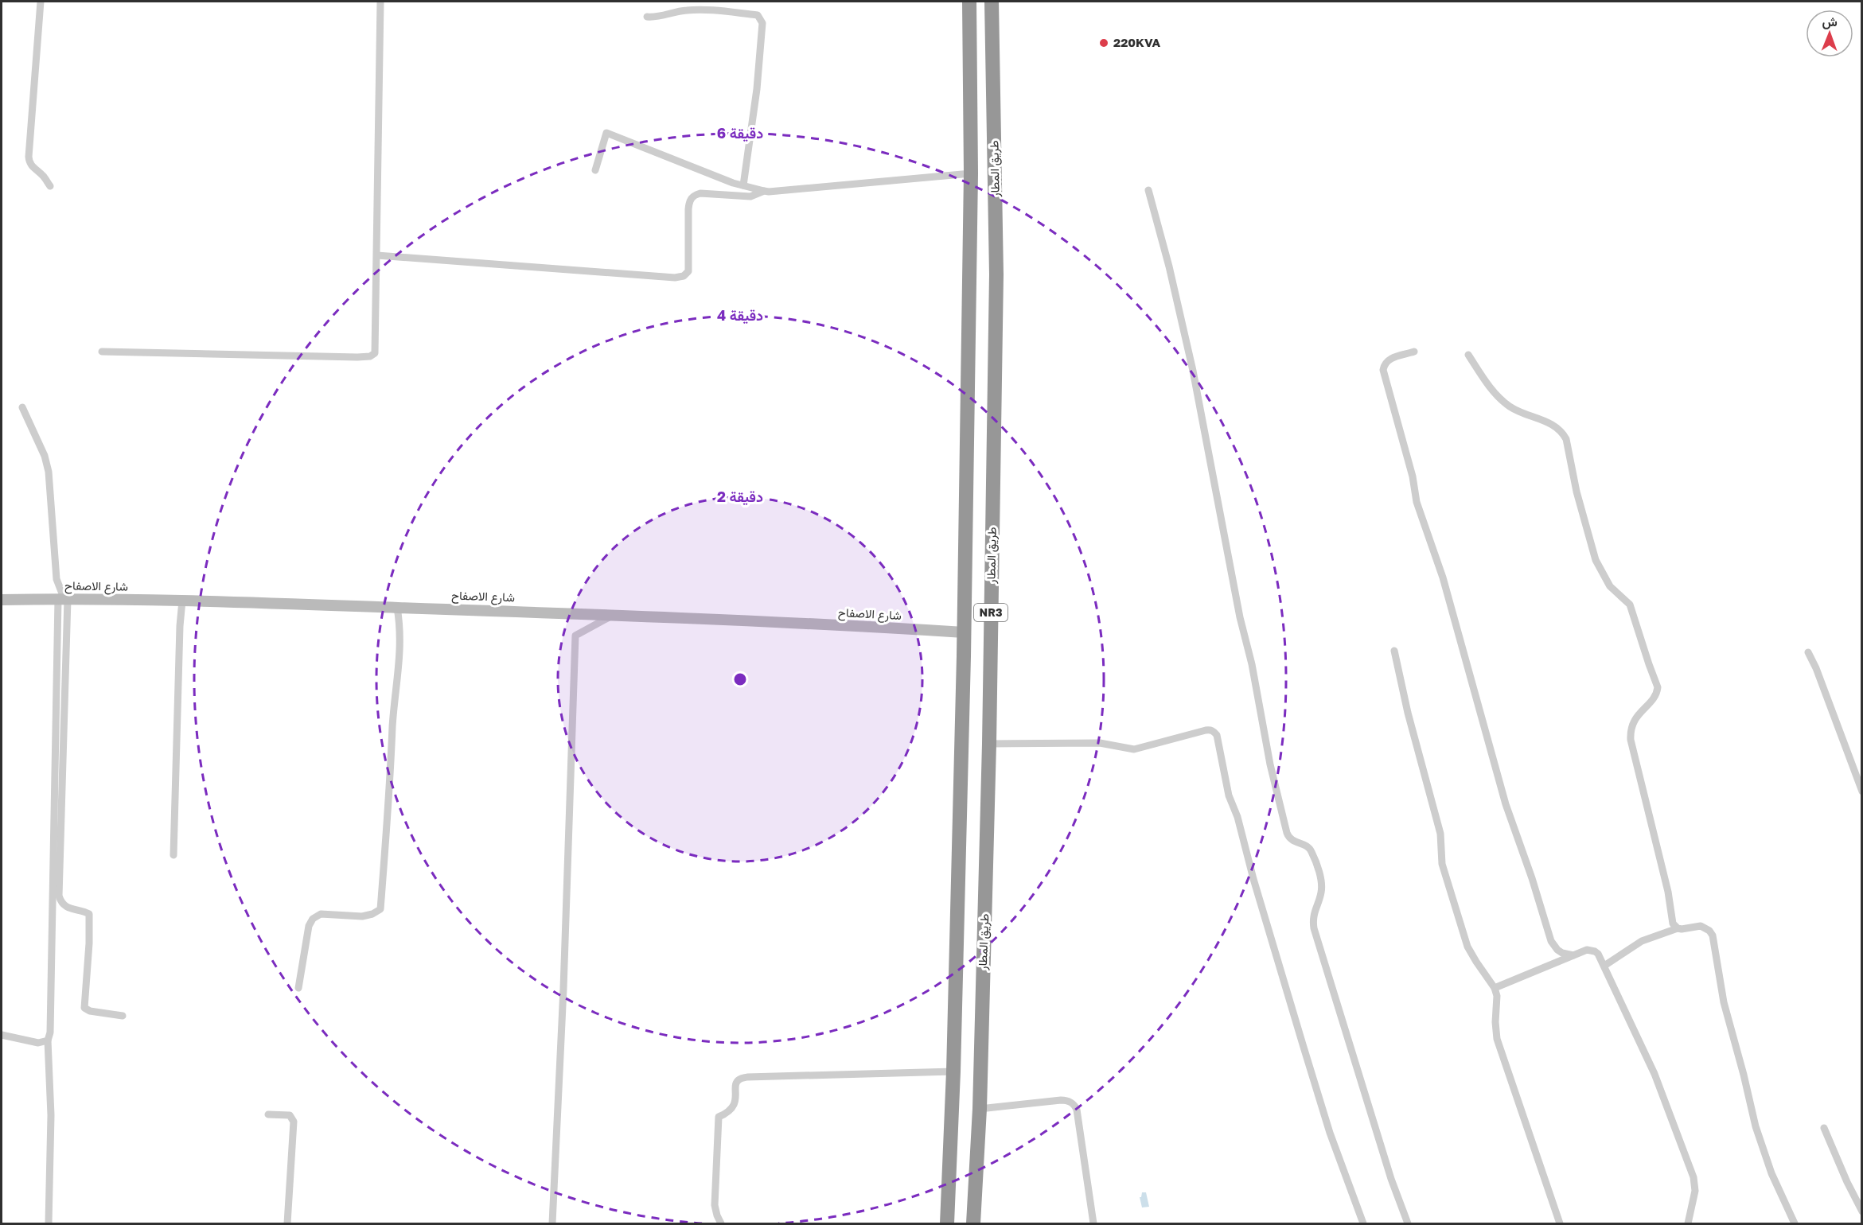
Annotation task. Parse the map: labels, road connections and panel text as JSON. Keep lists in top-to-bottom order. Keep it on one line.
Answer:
{"streets":{"highway":["طريق المطار","NR3"],"street":["شارع الاصفاح"]},"crossings":[["طريق المطار","شارع الاصفاح"]],"places":["220KVA"],"north":"top","rings":["6 دقيقة","4 دقيقة","2 دقيقة"]}
